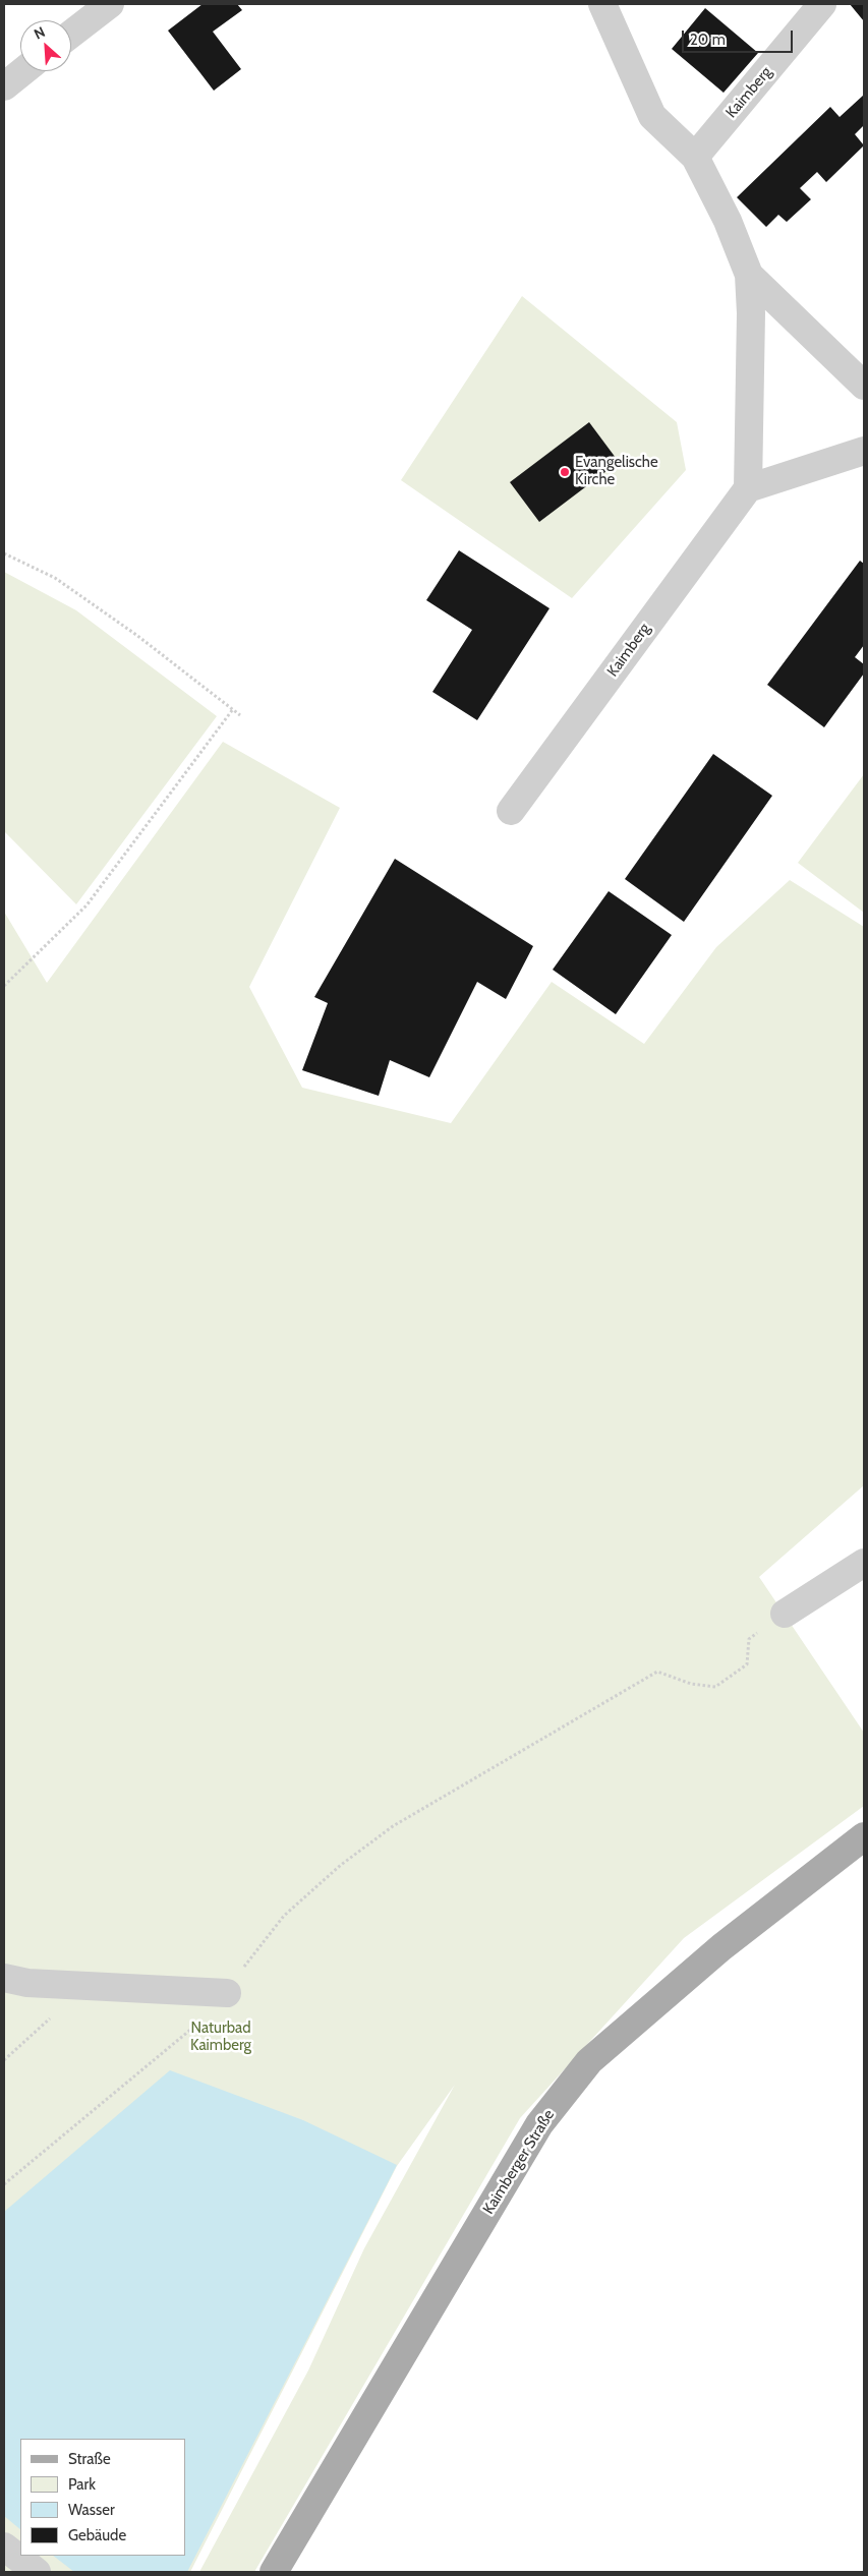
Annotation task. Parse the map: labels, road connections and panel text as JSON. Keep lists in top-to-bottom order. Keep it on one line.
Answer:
{"streets":{"main road":["Kaimberger Straße"],"street":["Kaimberg"]},"parks":["Naturbad Kaimberg"],"places":["Evangelische Kirche"],"legend":["Straße","Park","Wasser","Gebäude"],"scale_bar":"20 m","north":"top left"}
